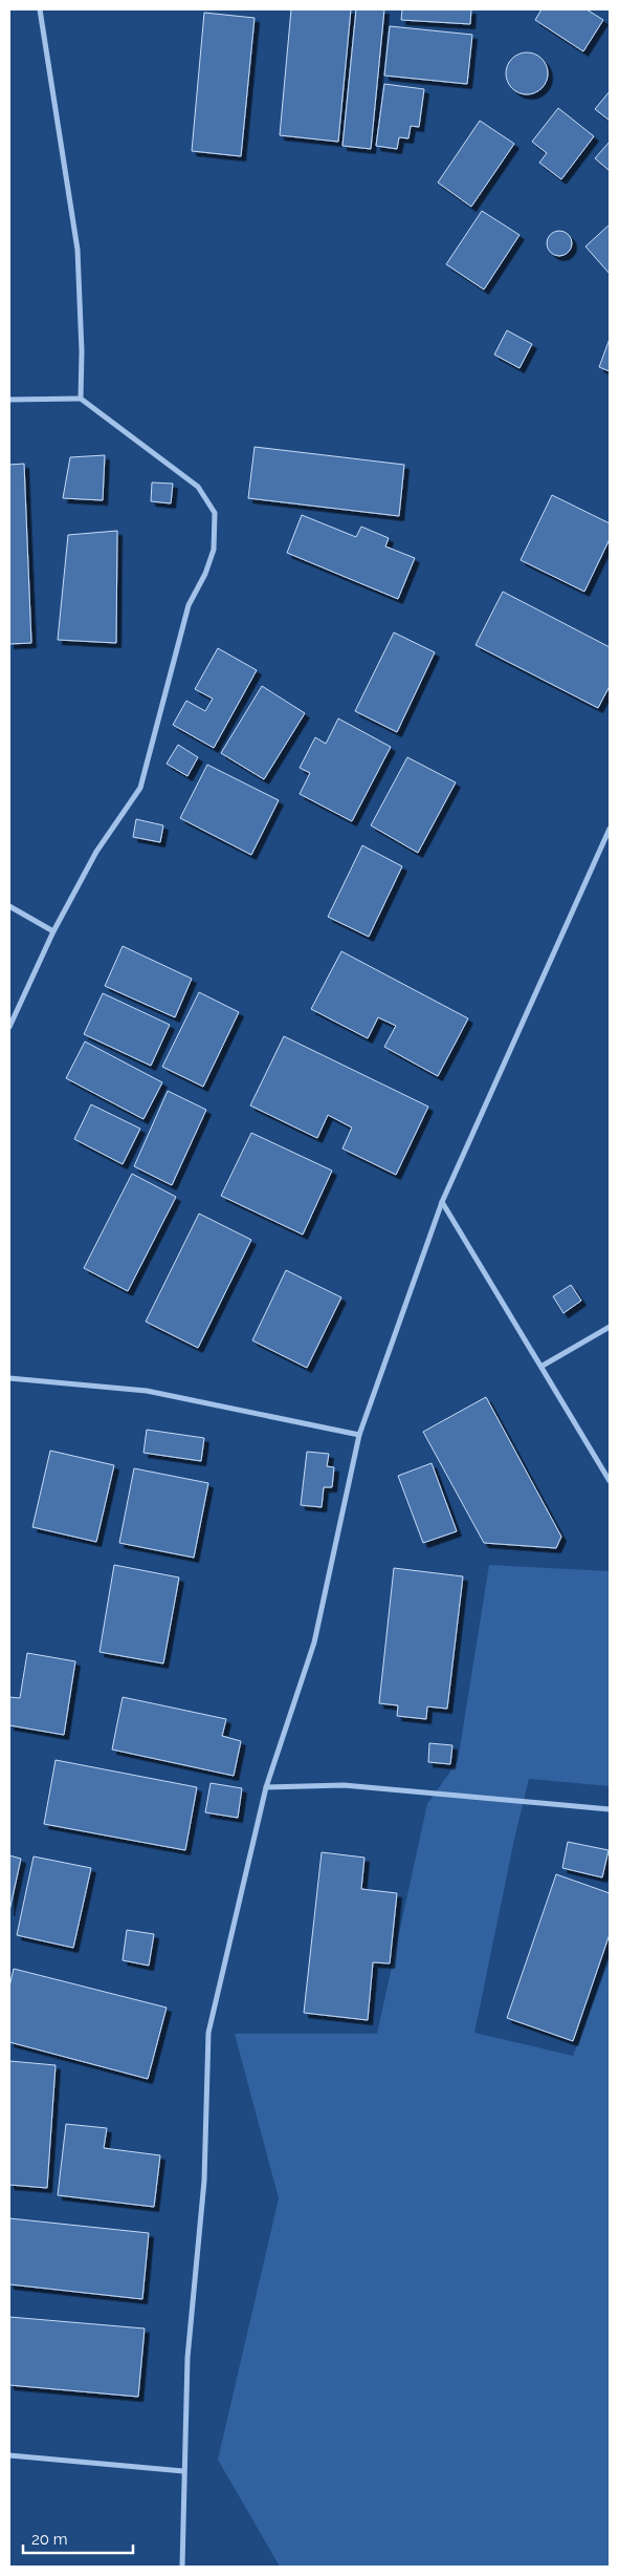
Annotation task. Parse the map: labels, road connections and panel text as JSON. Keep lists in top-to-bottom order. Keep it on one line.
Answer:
{"scale_bar":"20 m"}
